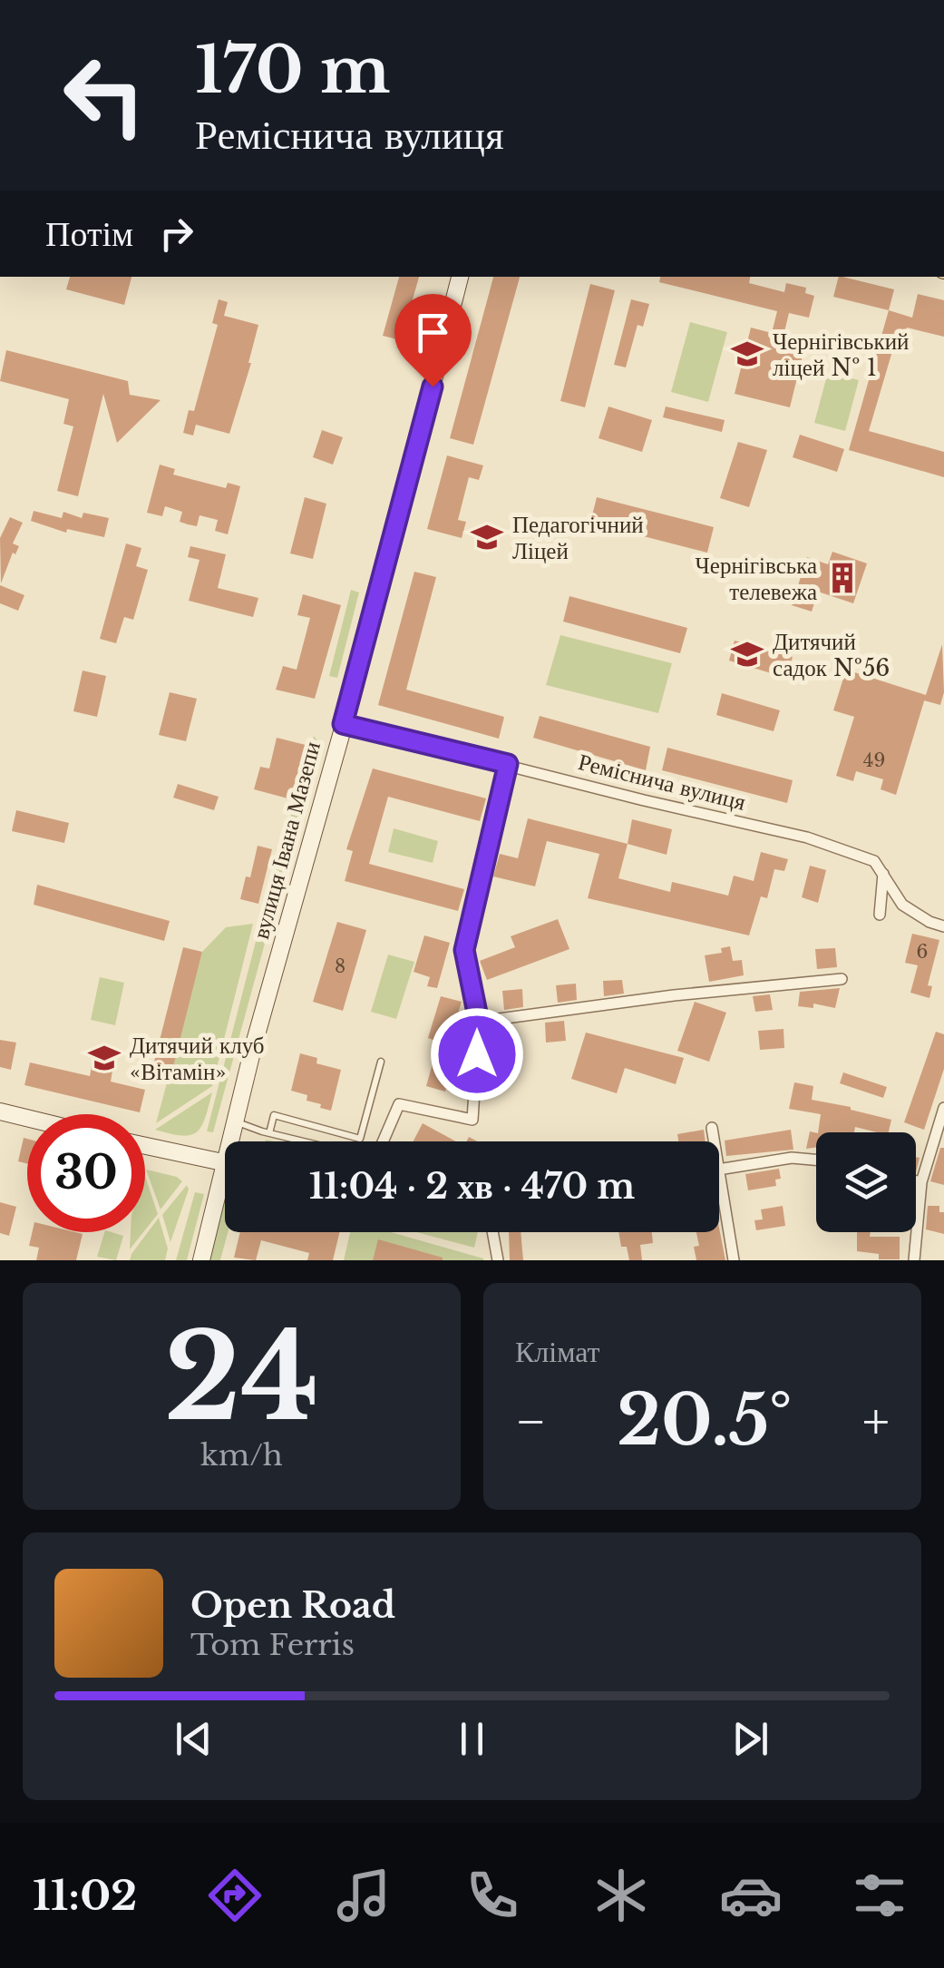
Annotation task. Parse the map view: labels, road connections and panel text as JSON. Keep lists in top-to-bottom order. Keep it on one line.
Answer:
{"streets":{"main road":["вулиця Івана Мазепи"],"street":["Реміснича вулиця"]},"crossings":[["Реміснича вулиця","вулиця Івана Мазепи"]],"places":{"school or university":["Чернігівський ліцей № 1","Педагогічний Ліцей","Дитячий садок №56","Дитячий клуб «Вітамін»"],"building":["Чернігівська телевежа"]},"house_numbers":["49","6","8"],"page":{"turn":["170 m","Реміснича вулиця"],"then":"Потім","limit":"30","trip":"11:04 · 2 хв · 470 m","tile":[["24","km/h"],"Клімат"],"heat":["−","20.5°","+"],"song":["Open Road","Tom Ferris"],"tabs":"11:02"}}
